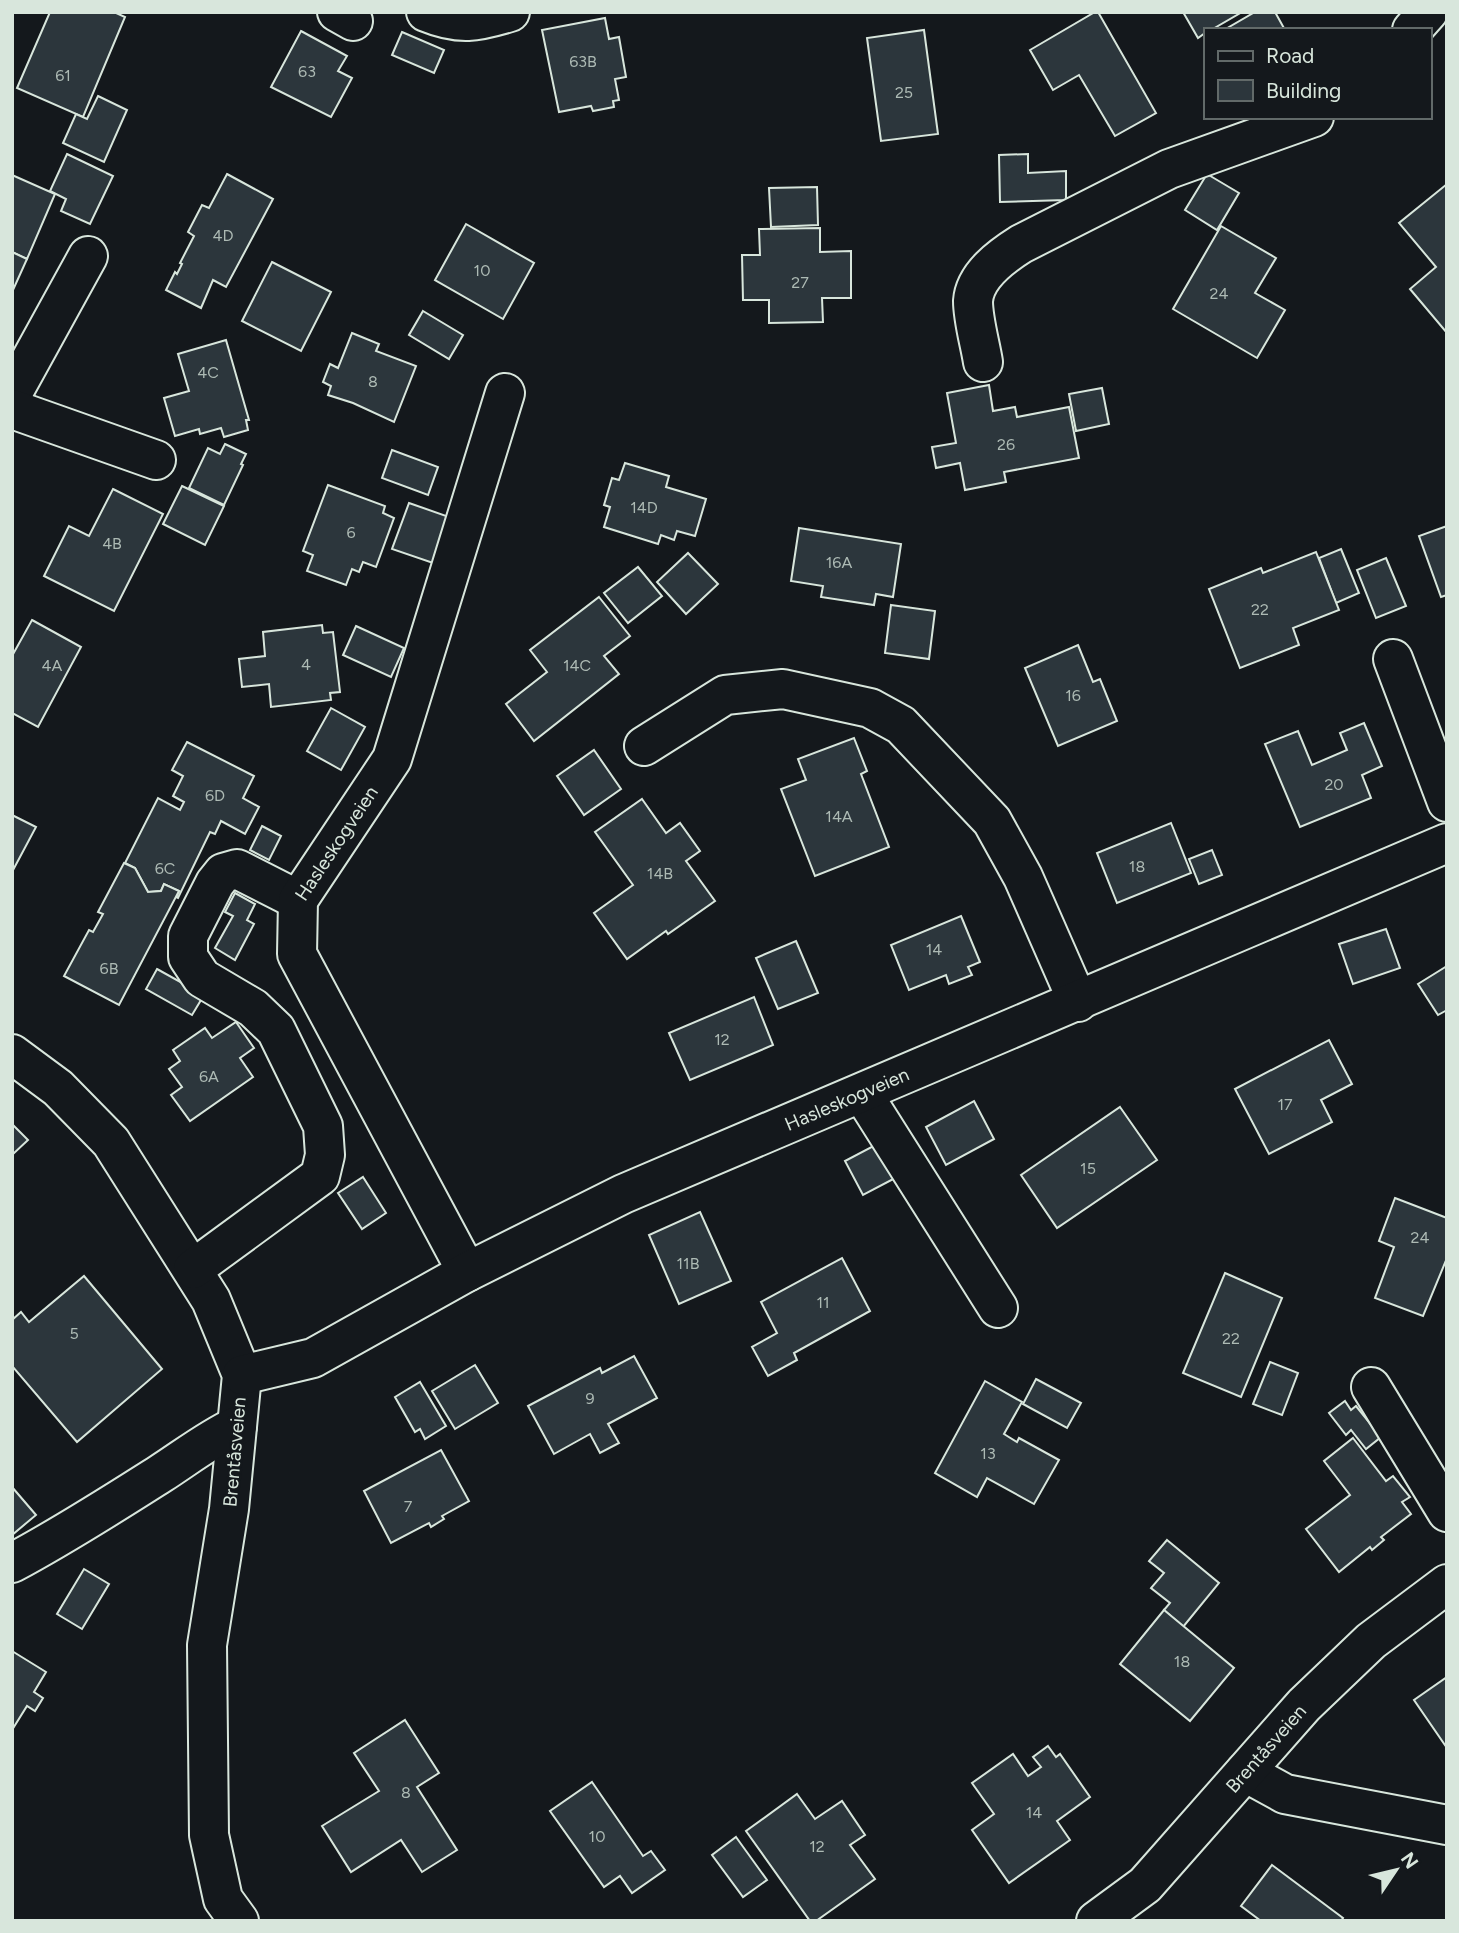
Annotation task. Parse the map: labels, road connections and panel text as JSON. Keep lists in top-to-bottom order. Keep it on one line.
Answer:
{"streets":{"street":["Hasleskogveien","Brentåsveien"]},"crossings":[["Hasleskogveien","Brentåsveien"]],"house_numbers":["63B","63","61","25","4D","10","27","24","4C","8","26","14D","6","4B","16A","22","4","4A","14C","16","20","6D","14A","18","6C","14B","14","6B","12","6A","17","15","24","11B","11","5","22","9","13","7","18","8","14","10","12"],"legend":["Road","Building"],"north":"top right"}
